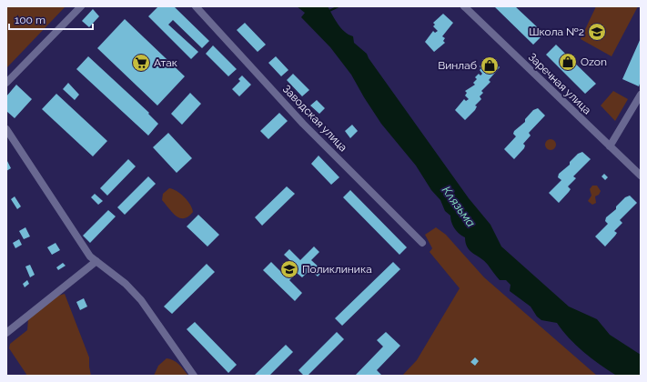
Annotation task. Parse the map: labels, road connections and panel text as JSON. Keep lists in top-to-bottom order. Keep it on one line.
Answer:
{"streets":{"street":["Заречная улица","Заводская улица"]},"water":["Клязьма"],"places":{"school or university":["Школа №2","Поликлиника"],"shop":["Ozon","Винлаб"],"supermarket":["Атак"]},"scale_bar":"100 m"}
